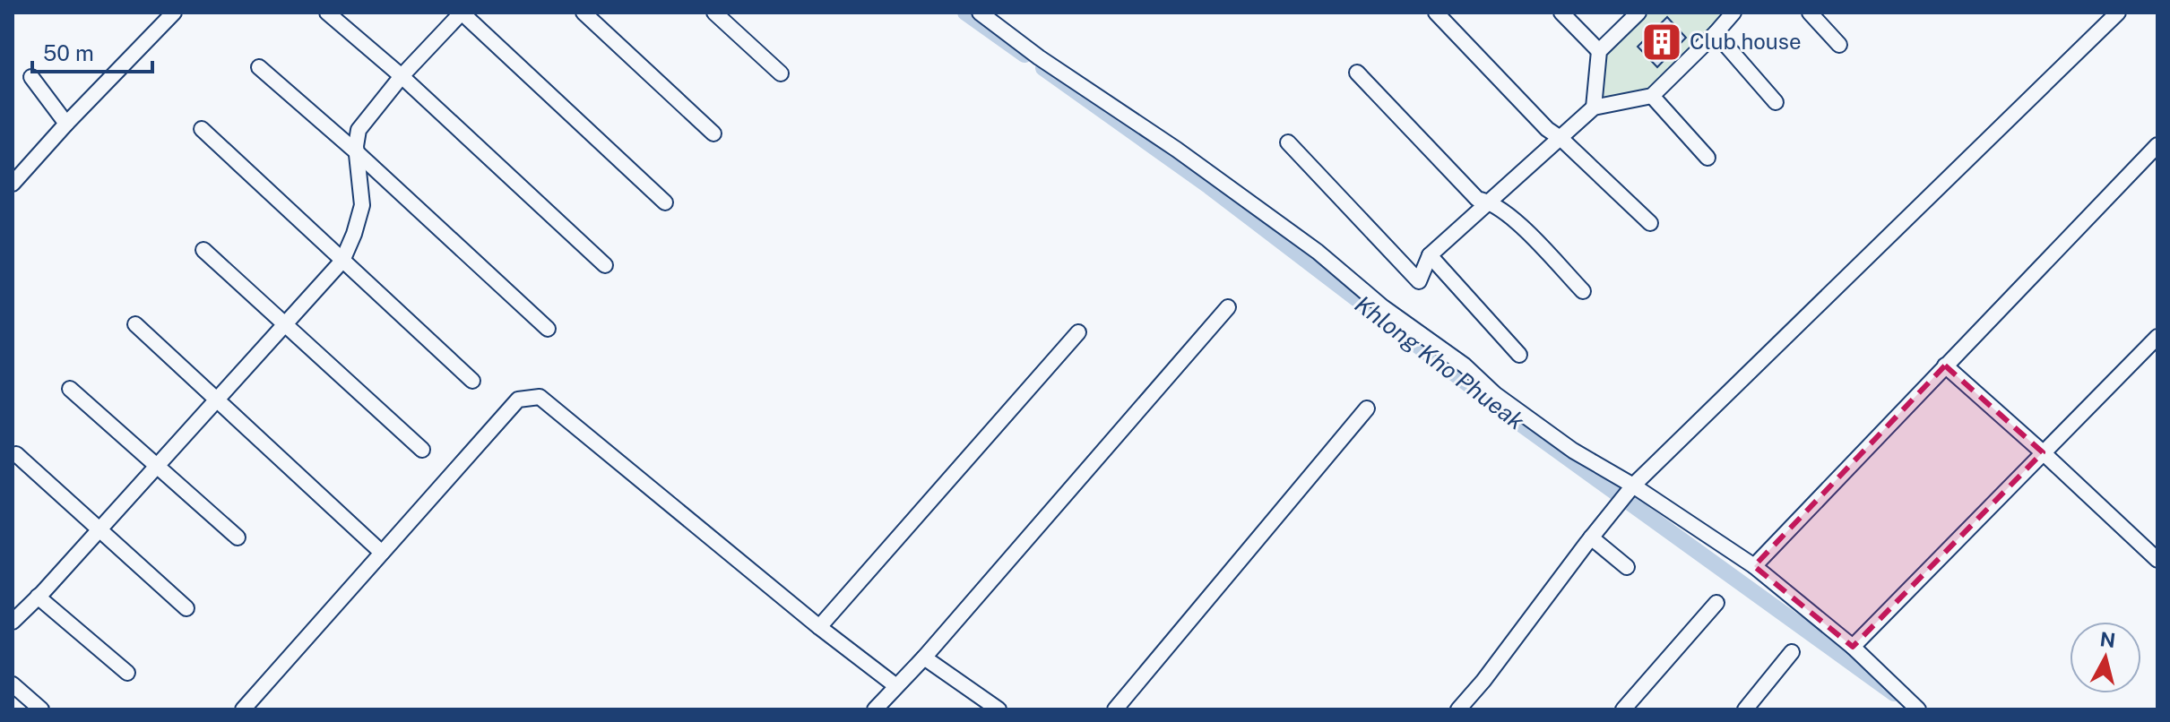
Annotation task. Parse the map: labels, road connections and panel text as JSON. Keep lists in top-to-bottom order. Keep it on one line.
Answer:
{"water":["Khlong Kho Phueak"],"places":{"building":["Club house"]},"scale_bar":"50 m","north":"top"}
